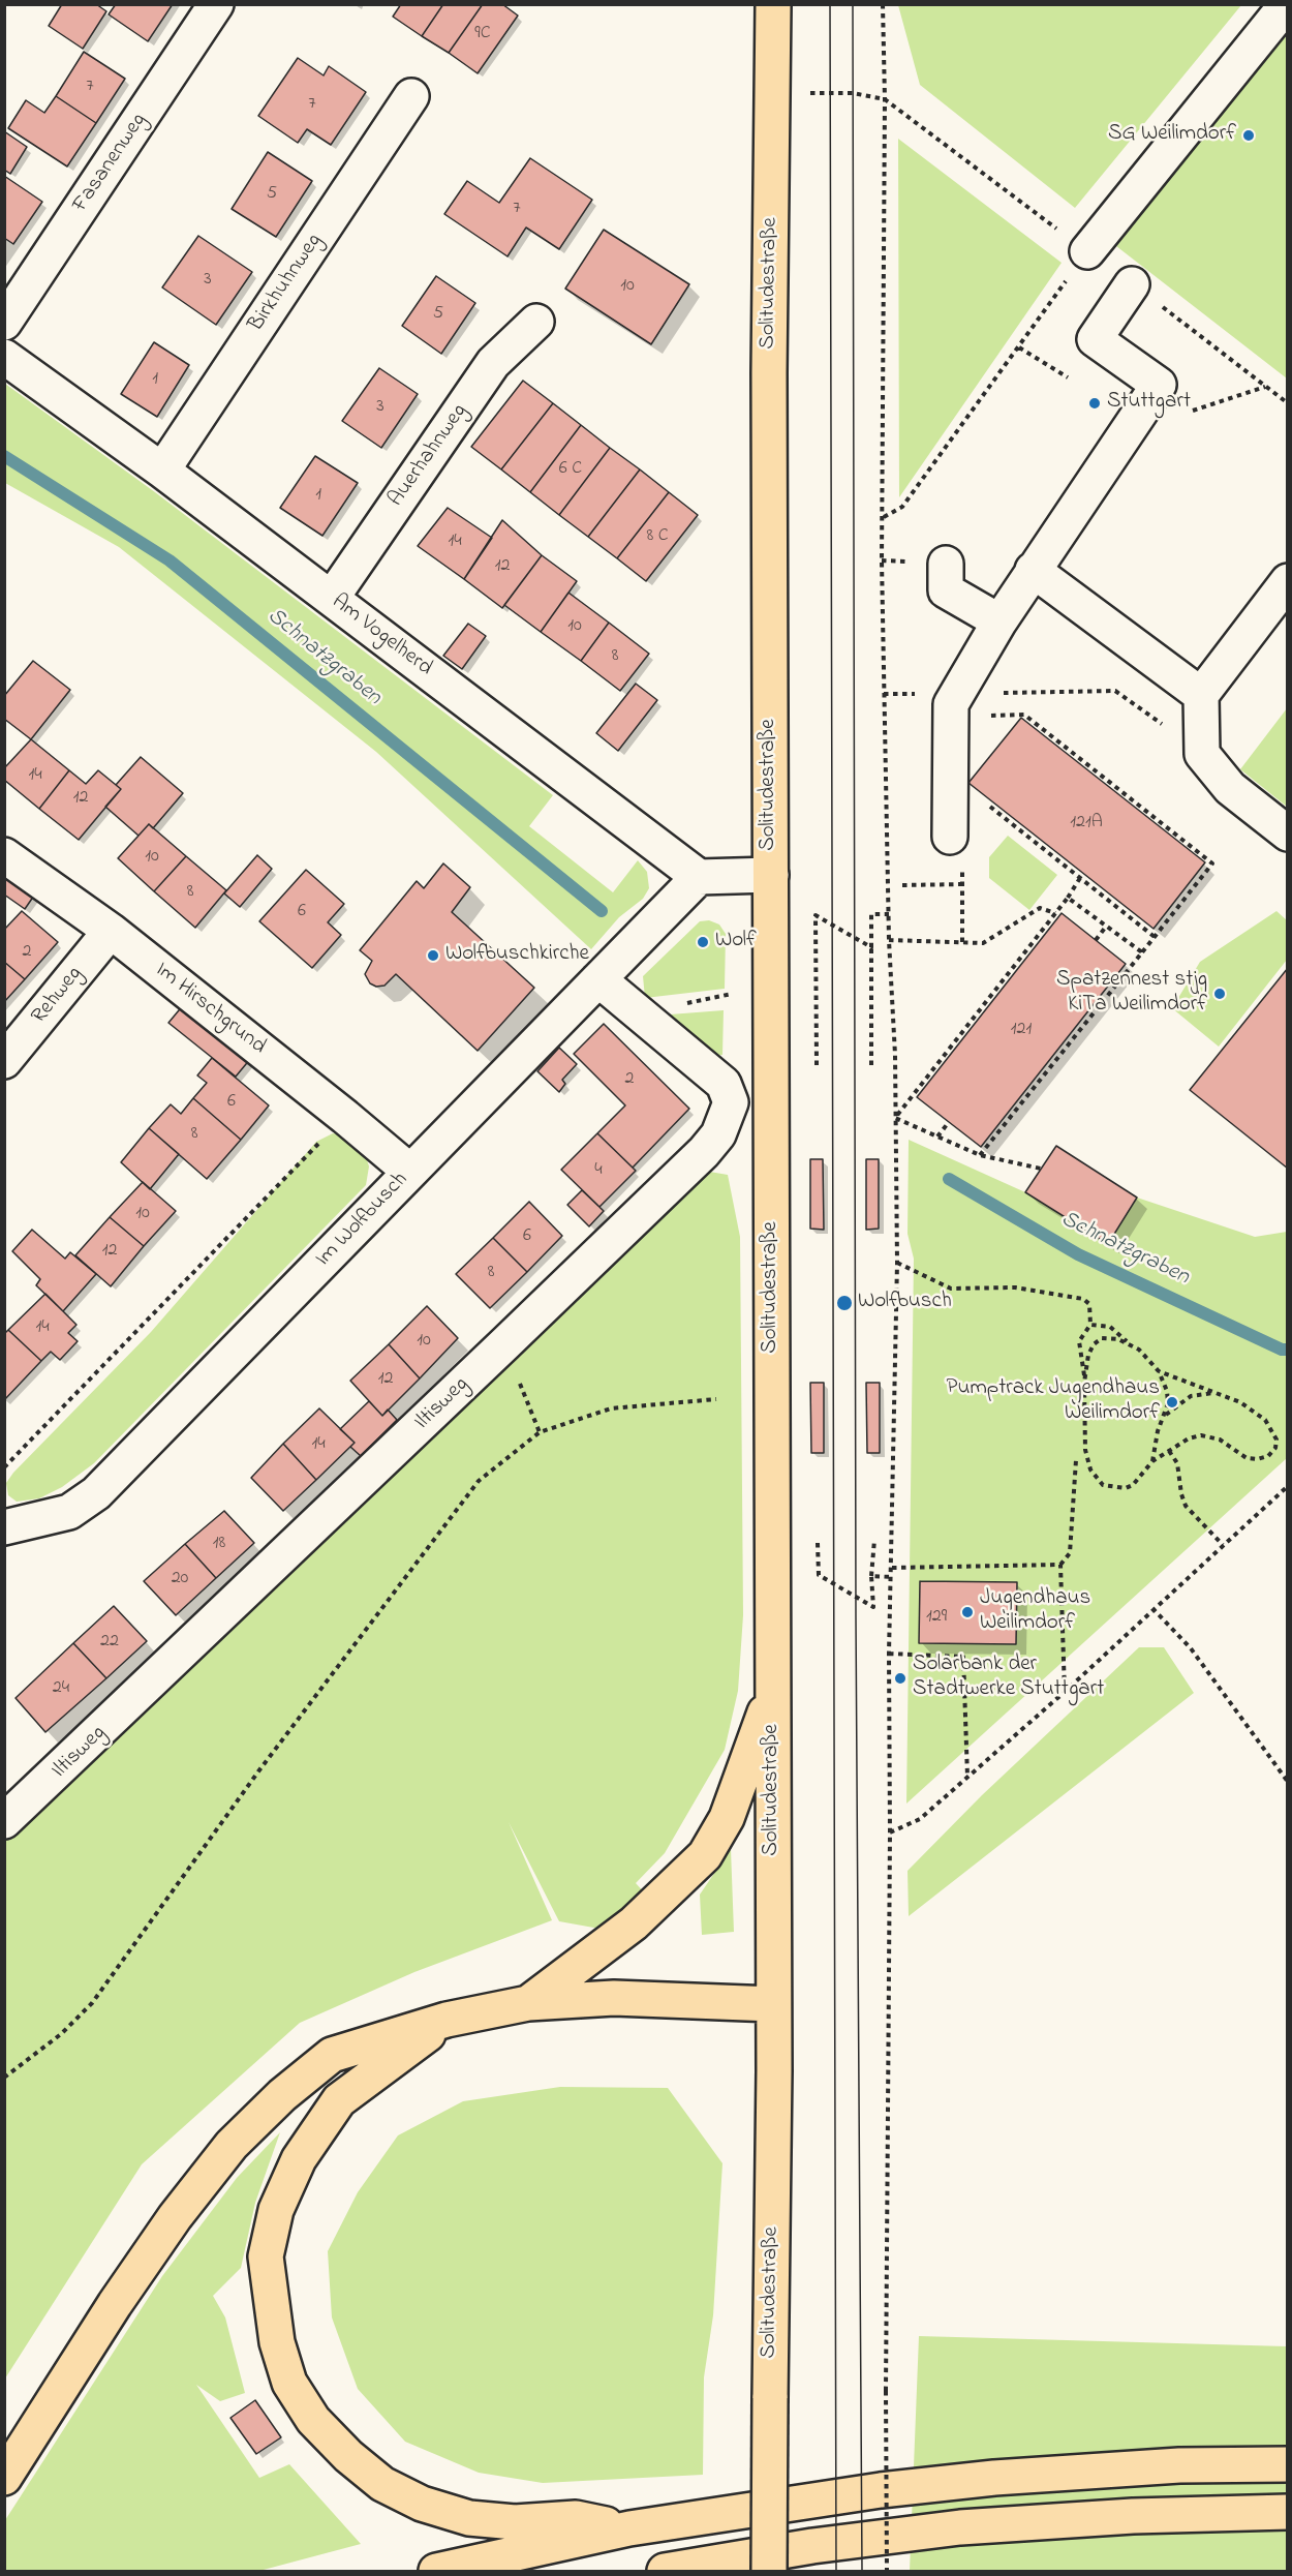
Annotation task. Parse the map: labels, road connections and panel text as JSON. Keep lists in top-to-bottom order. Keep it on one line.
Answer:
{"streets":{"main road":["Solitudestraße"],"street":["Fasanenweg","Birkhuhnweg","Auerhahnweg","Am Vogelherd","Rehweg","Im Hirschgrund","Im Wolfbusch","Iltisweg"]},"crossings":[["Birkhuhnweg","Am Vogelherd"],["Auerhahnweg","Am Vogelherd"],["Am Vogelherd","Im Wolfbusch"],["Rehweg","Im Hirschgrund"],["Im Hirschgrund","Im Wolfbusch"],["Im Wolfbusch","Iltisweg"]],"water":["Schnatzgraben"],"places":["SG Weilimdorf","Stuttgart","Wolf","Wolfbuschkirche","Spatzennest stjg KiTa Weilimdorf","Wolfbusch","Pumptrack Jugendhaus Weilimdorf","Jugendhaus Weilimdorf","Solarbank der Stadtwerke Stuttgart"],"house_numbers":["9C","7","7","5","7","3","10","5","1","3","6 C","1","8 C","14","12","10","8","14","12","121A","10","8","6","2","121","2","6","8","4","10","6","12","8","14","10","12","14","18","20","129","22","24"]}
